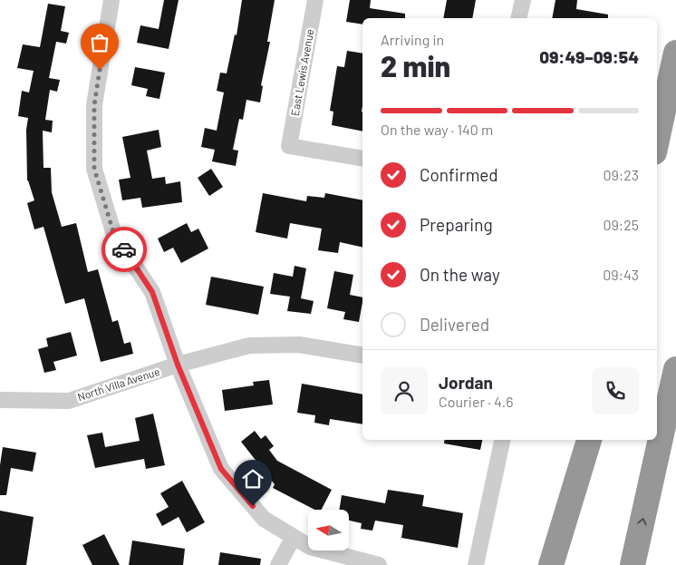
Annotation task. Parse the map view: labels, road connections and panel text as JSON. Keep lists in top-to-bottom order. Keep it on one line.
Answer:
{"streets":{"street":["East Lewis Avenue","North Villa Avenue"]},"north":"left","page":{"heading":["2 min","Arriving in","09:49–09:54"],"panel":["Jordan","Courier · 4.6"],"bar":"On the way · 140 m","list":[["Confirmed","09:23"],["Preparing","09:25"],["On the way","09:43"],"Delivered"]}}
